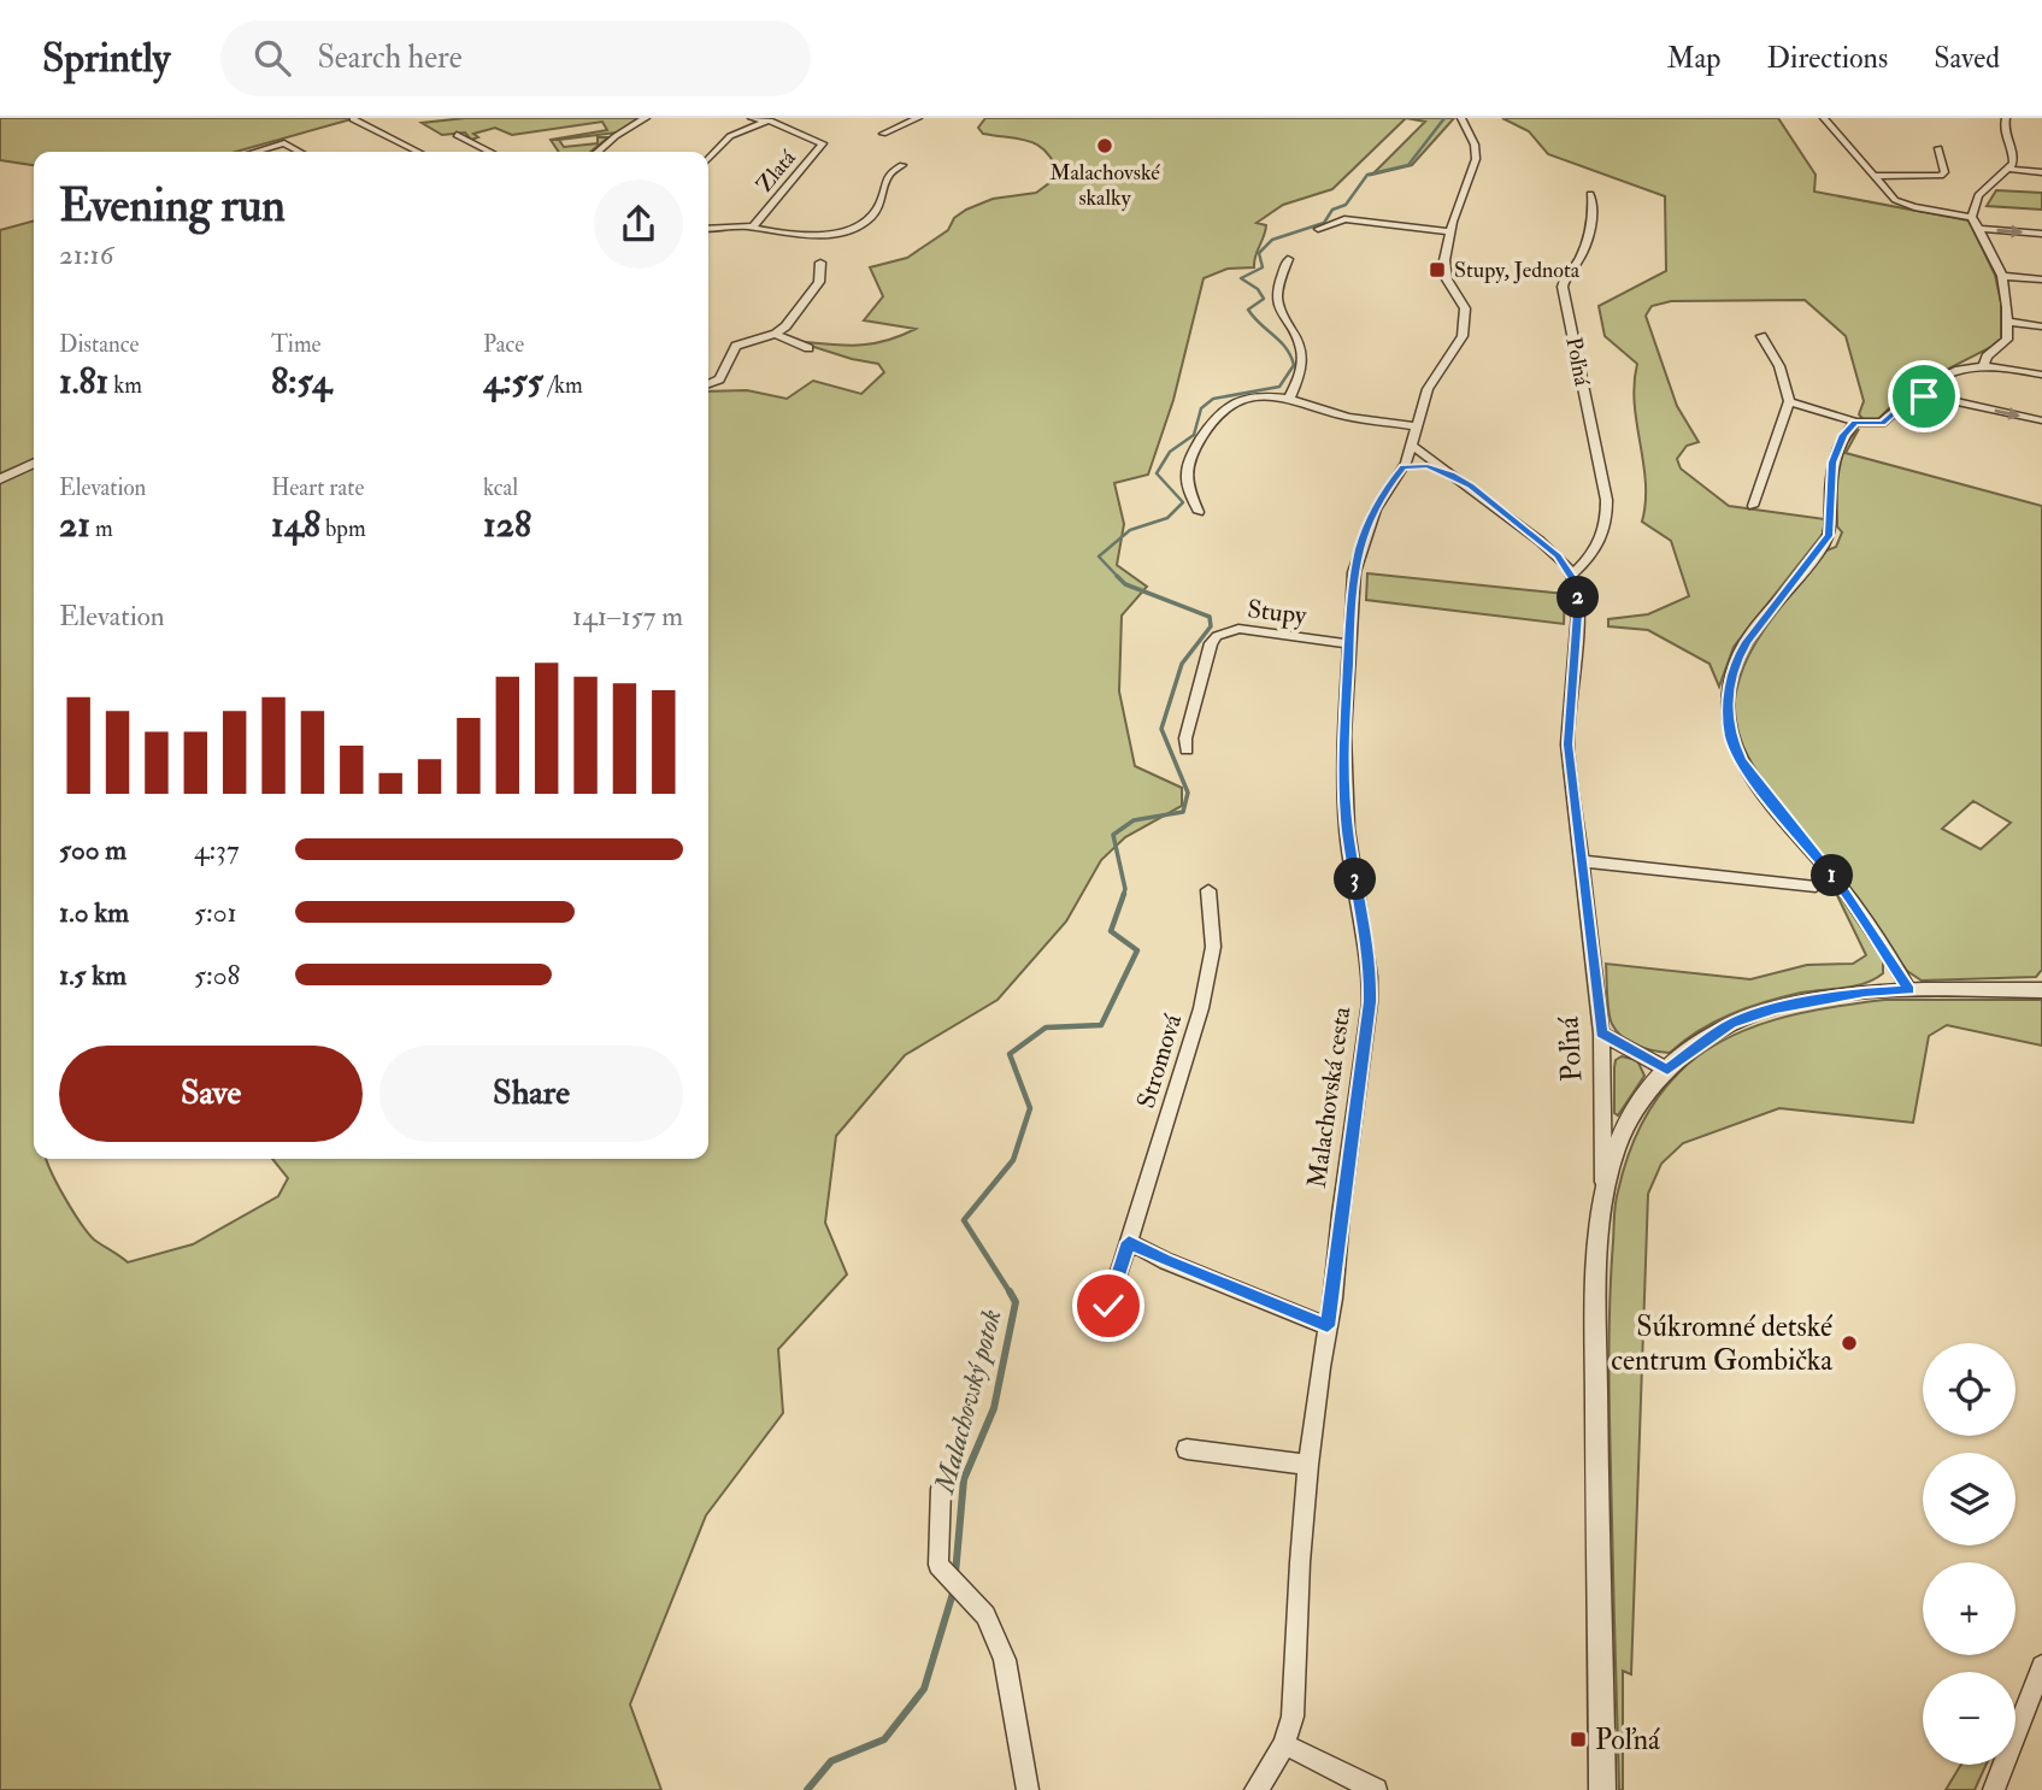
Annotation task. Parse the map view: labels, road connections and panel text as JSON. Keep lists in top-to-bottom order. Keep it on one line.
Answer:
{"streets":{"street":["Zlatá","Poľná","Stupy","Stromová","Malachovská cesta"]},"crossings":[["Stupy","Malachovská cesta"]],"water":["Malachovský potok"],"places":{"other":["Malachovské skalky","Súkromné detské centrum Gombička"],"transit":["Stupy, Jednota","Poľná"]},"page":{"header":"Sprintly","search":"Search here","nav":["Map","Directions","Saved"],"heading":["Evening run","21:16"],"stats":[["Distance","1.81 km"],["Time","8:54"],["Pace","4:55 /km"],["Elevation","21 m"],["Heart rate","148 bpm"],["kcal","128"]],"pins":["2","1","3"],"chart":["Elevation","141–157 m"],"list":[{"name":"500 m","note":"4:37"},{"name":"1.0 km","note":"5:01"},{"name":"1.5 km","note":"5:08"}],"buttons":["Save","Share"],"map_buttons":["+","−"]}}
